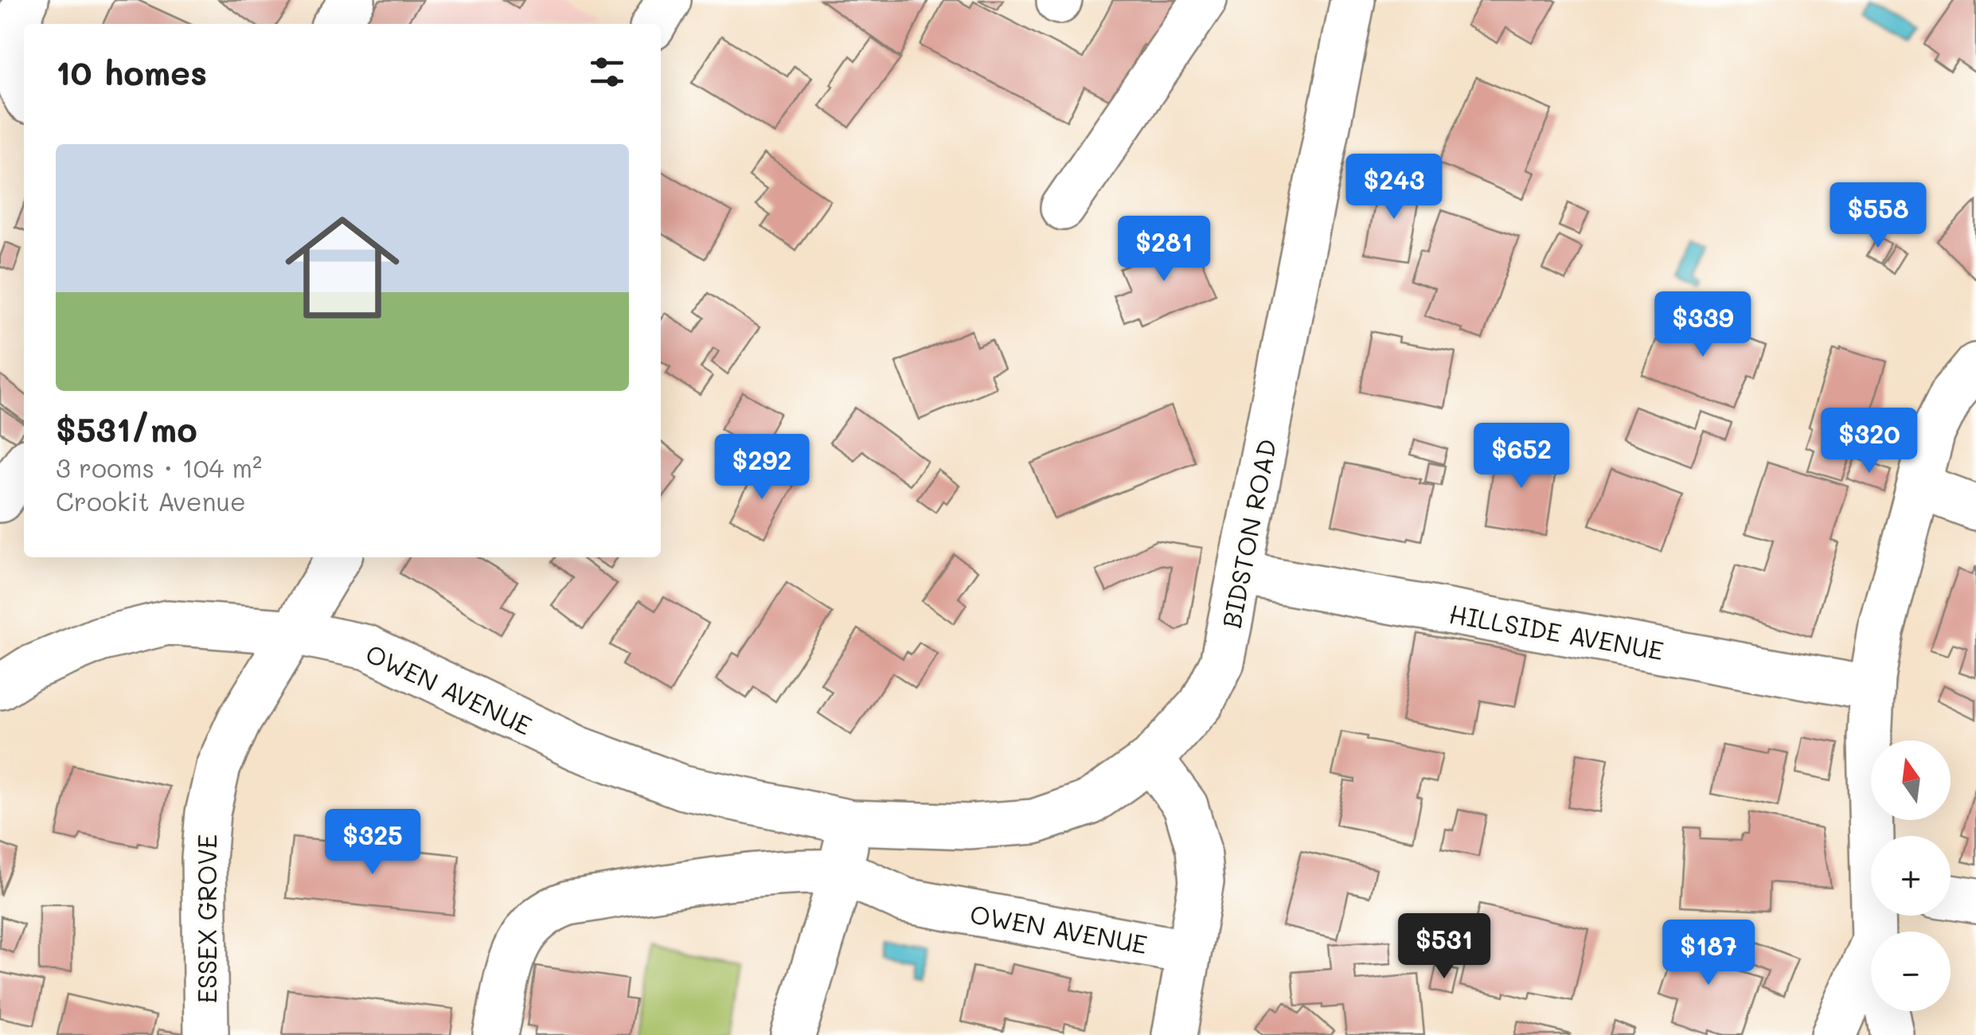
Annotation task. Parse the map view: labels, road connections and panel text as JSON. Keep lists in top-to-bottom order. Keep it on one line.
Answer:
{"streets":{"street":["BIDSTON ROAD","HILLSIDE AVENUE","OWEN AVENUE","ESSEX GROVE"]},"crossings":[["BIDSTON ROAD","HILLSIDE AVENUE"],["BIDSTON ROAD","OWEN AVENUE"],["OWEN AVENUE","ESSEX GROVE"]],"north":"top","page":{"heading":"10 homes","list":[{"name":"$531/mo","note":"3 rooms · 104 m² · Crookit Avenue"}],"price":["$243","$558","$281","$339","$320","$652","$292","$325","$531","$187"],"map_buttons":["+","−"]}}
